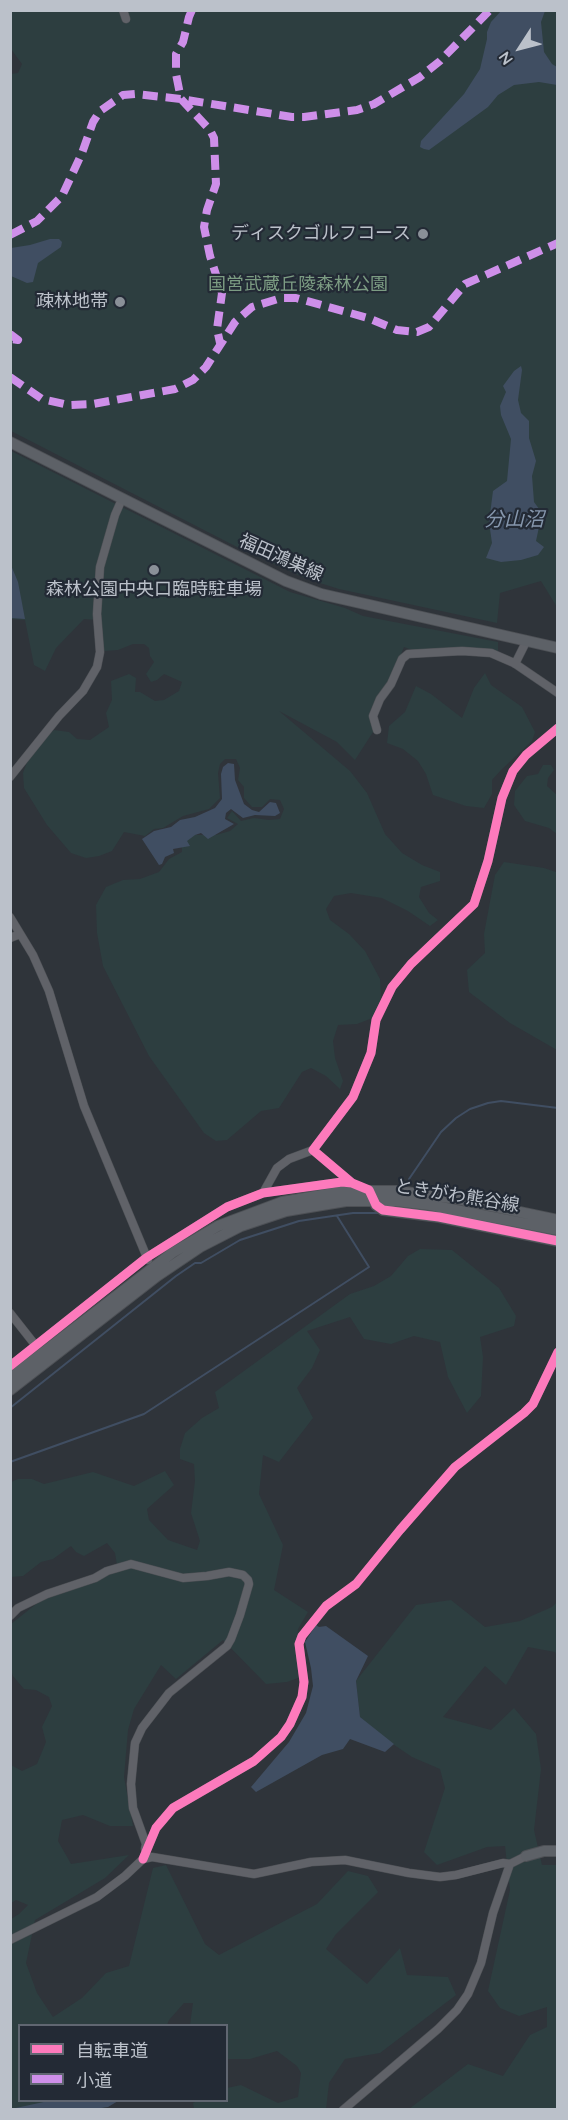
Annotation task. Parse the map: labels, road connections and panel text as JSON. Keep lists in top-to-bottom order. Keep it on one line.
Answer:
{"streets":{"main road":["福田鴻巣線","ときがわ熊谷線"]},"water":["分山沼"],"parks":["国営武蔵丘陵森林公園"],"places":["ディスクゴルフコース","疎林地帯","森林公園中央口臨時駐車場"],"legend":["自転車道","小道"],"north":"bottom left"}
